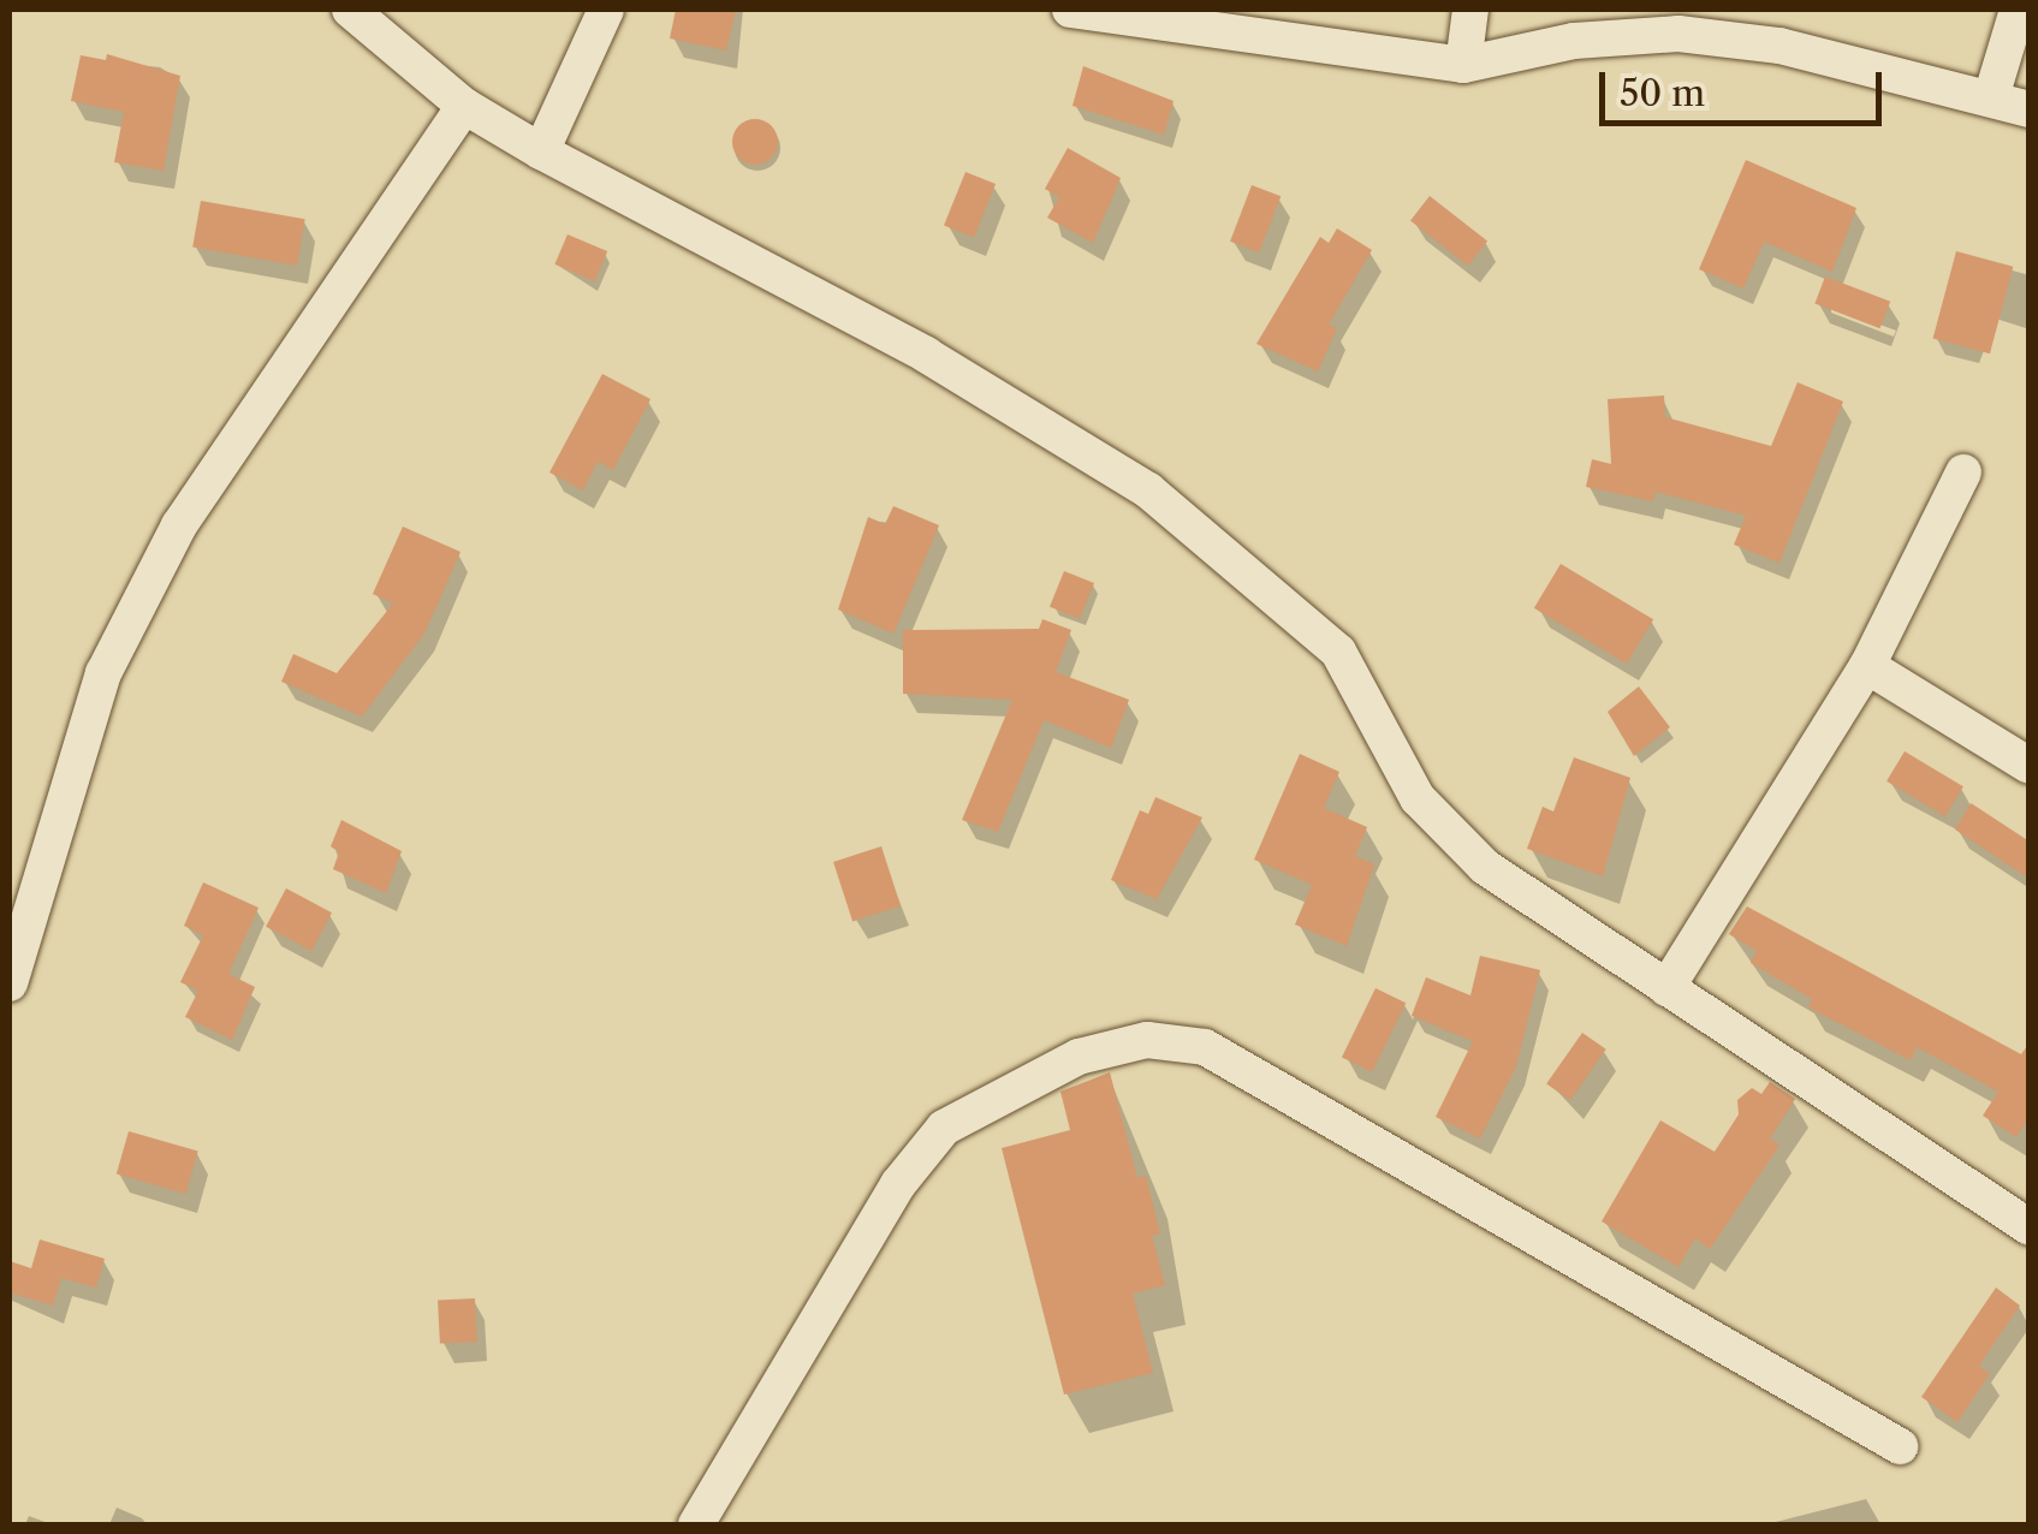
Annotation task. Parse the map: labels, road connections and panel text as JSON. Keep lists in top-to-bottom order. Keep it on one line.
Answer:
{"scale_bar":"50 m"}
